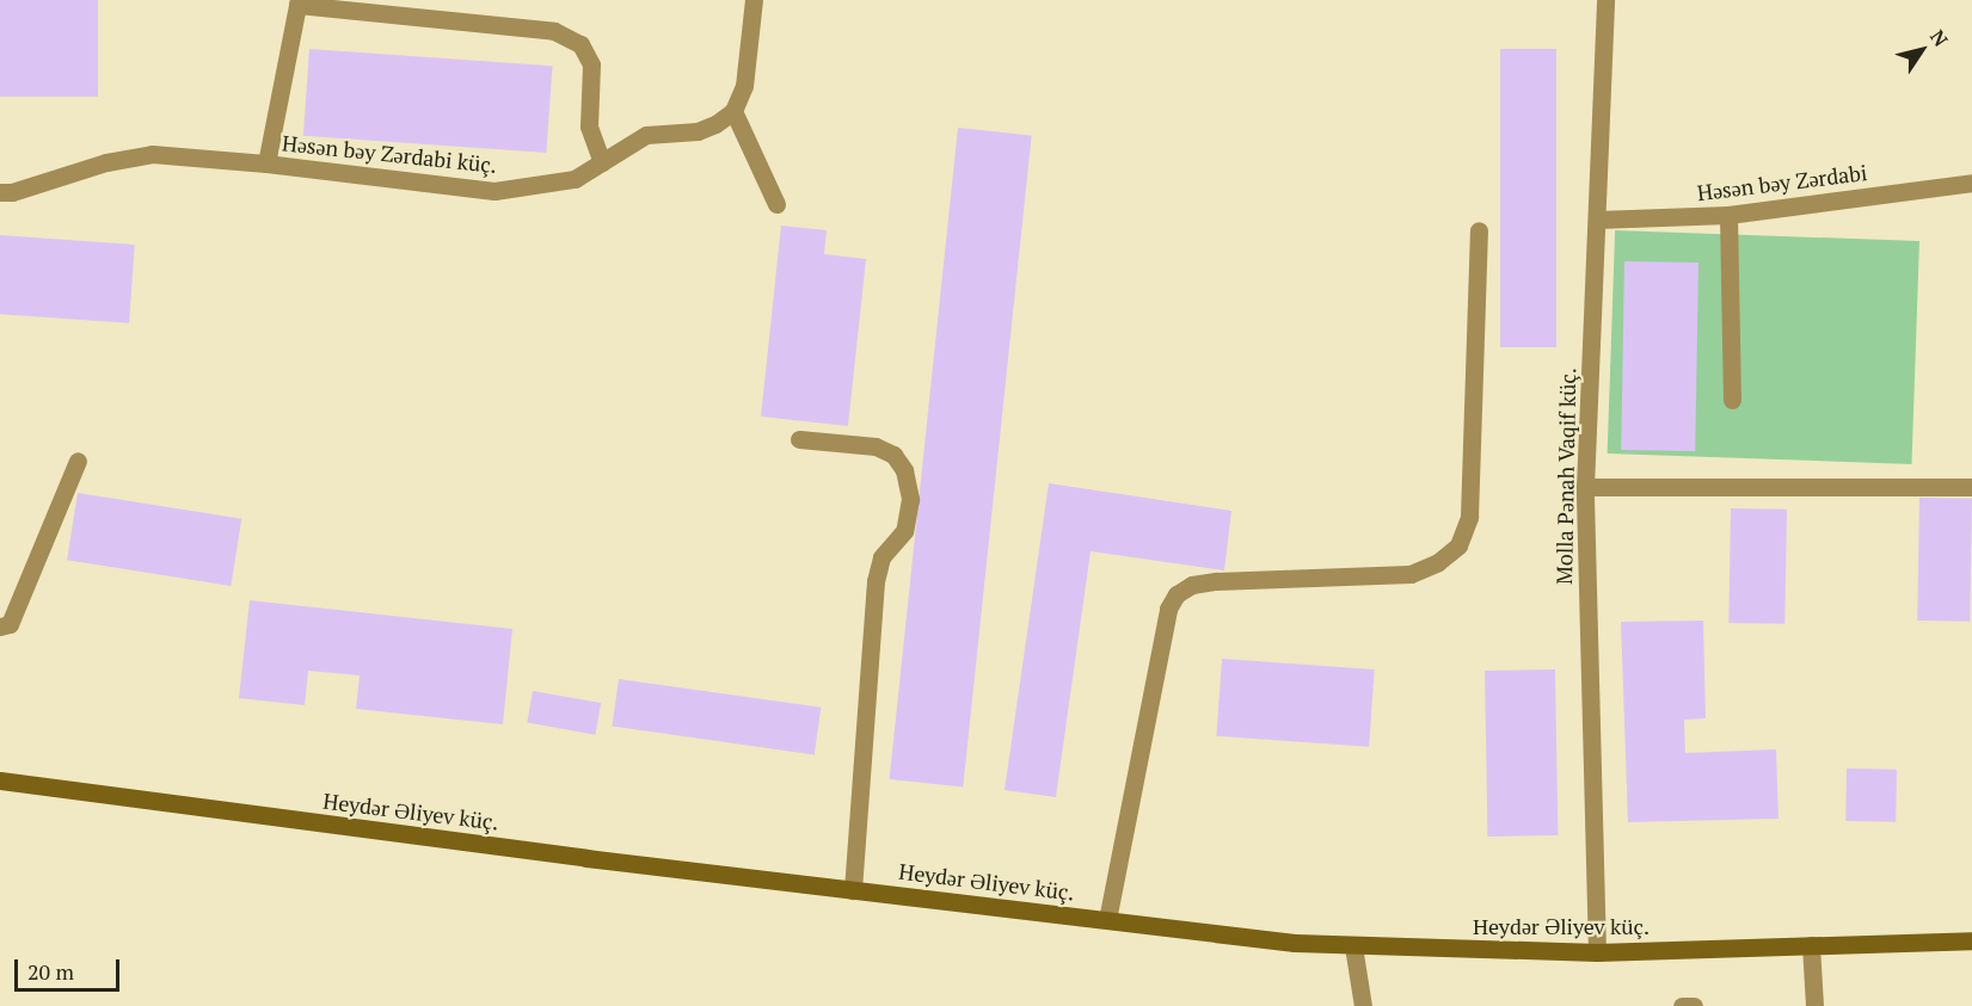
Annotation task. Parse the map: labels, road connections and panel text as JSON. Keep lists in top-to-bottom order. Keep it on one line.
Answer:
{"streets":{"main road":["Heydər Əliyev küç."],"street":["Həsən bəy Zərdabi küç.","Həsən bəy Zərdabi","Molla Pənah Vaqif küç."]},"crossings":[["Həsən bəy Zərdabi","Molla Pənah Vaqif küç."],["Molla Pənah Vaqif küç.","Heydər Əliyev küç."]],"scale_bar":"20 m","north":"top right"}
